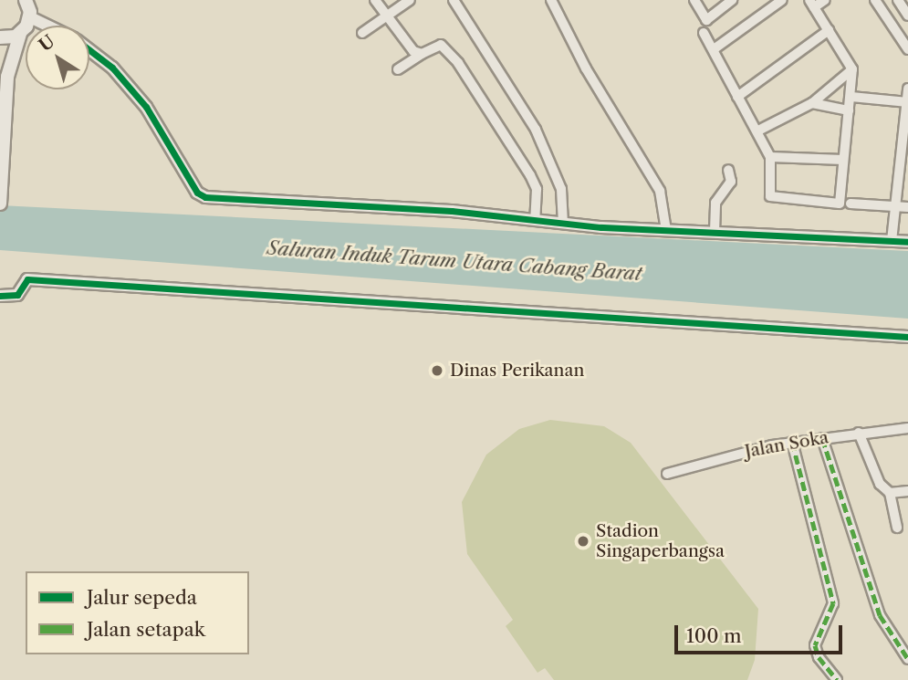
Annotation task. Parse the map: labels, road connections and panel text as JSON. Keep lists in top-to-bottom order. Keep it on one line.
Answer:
{"streets":{"street":["Jalan Soka"]},"water":["Saluran Induk Tarum Utara Cabang Barat"],"places":["Dinas Perikanan","Stadion Singaperbangsa"],"legend":["Jalur sepeda","Jalan setapak"],"scale_bar":"100 m","north":"top left"}
